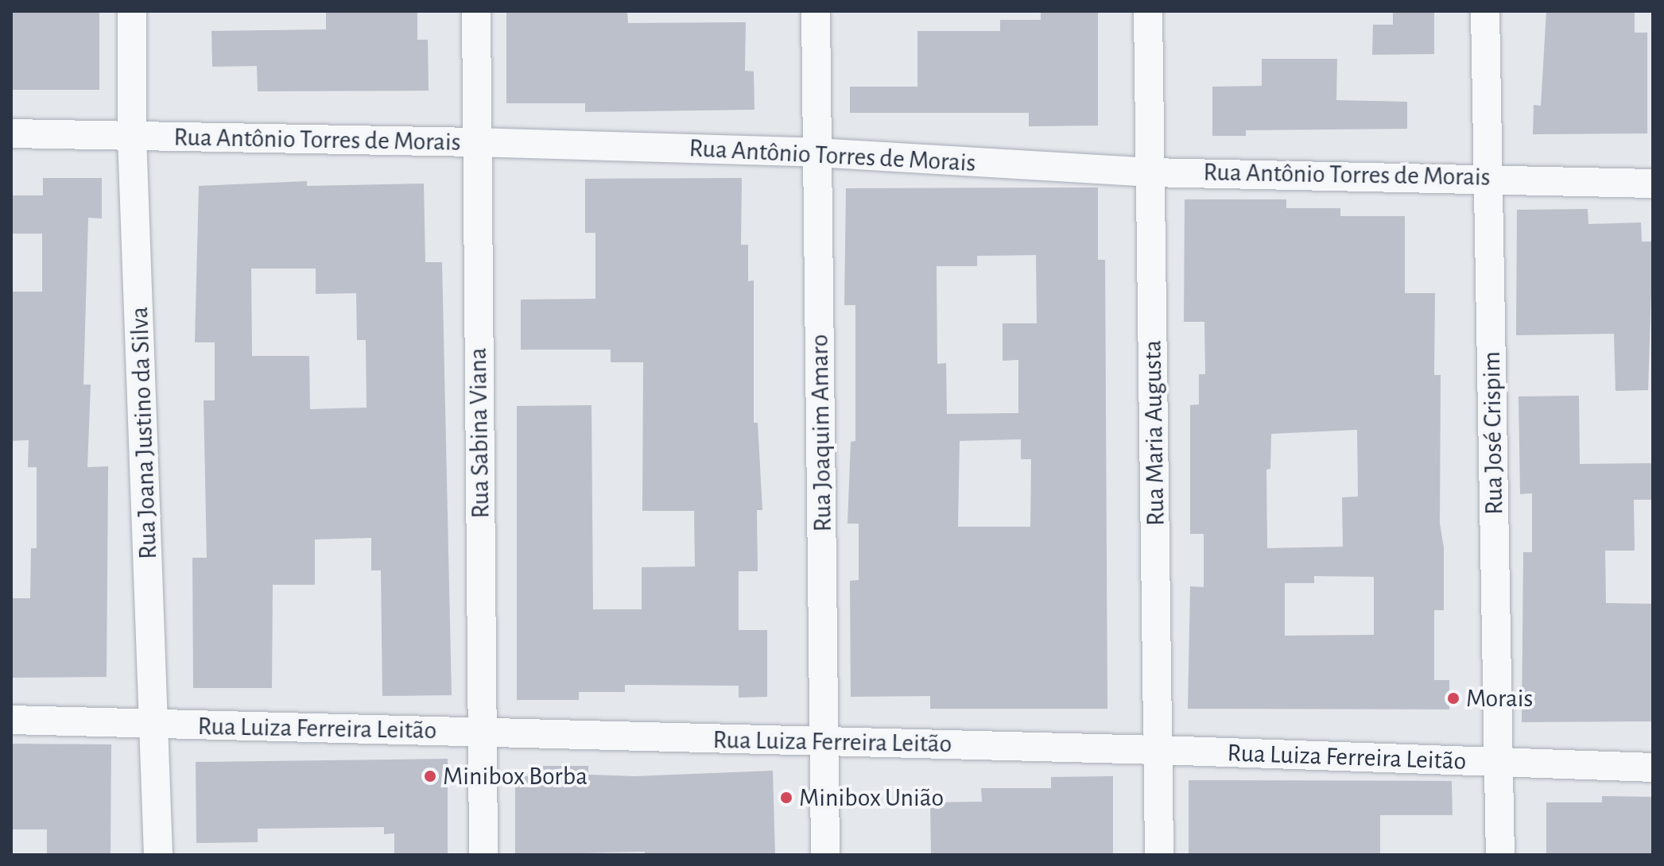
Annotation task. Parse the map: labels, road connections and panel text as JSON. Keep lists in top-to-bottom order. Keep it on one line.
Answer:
{"streets":{"street":["Rua Antônio Torres de Morais","Rua Joana Justino da Silva","Rua Sabina Viana","Rua Joaquim Amaro","Rua Maria Augusta","Rua José Crispim","Rua Luiza Ferreira Leitão"]},"crossings":[["Rua Antônio Torres de Morais","Rua Joana Justino da Silva"],["Rua Antônio Torres de Morais","Rua Sabina Viana"],["Rua Antônio Torres de Morais","Rua Joaquim Amaro"],["Rua Antônio Torres de Morais","Rua Maria Augusta"],["Rua Antônio Torres de Morais","Rua José Crispim"],["Rua Joana Justino da Silva","Rua Luiza Ferreira Leitão"],["Rua Sabina Viana","Rua Luiza Ferreira Leitão"],["Rua Joaquim Amaro","Rua Luiza Ferreira Leitão"],["Rua Maria Augusta","Rua Luiza Ferreira Leitão"],["Rua José Crispim","Rua Luiza Ferreira Leitão"]],"places":["Morais","Minibox Borba","Minibox União"]}
